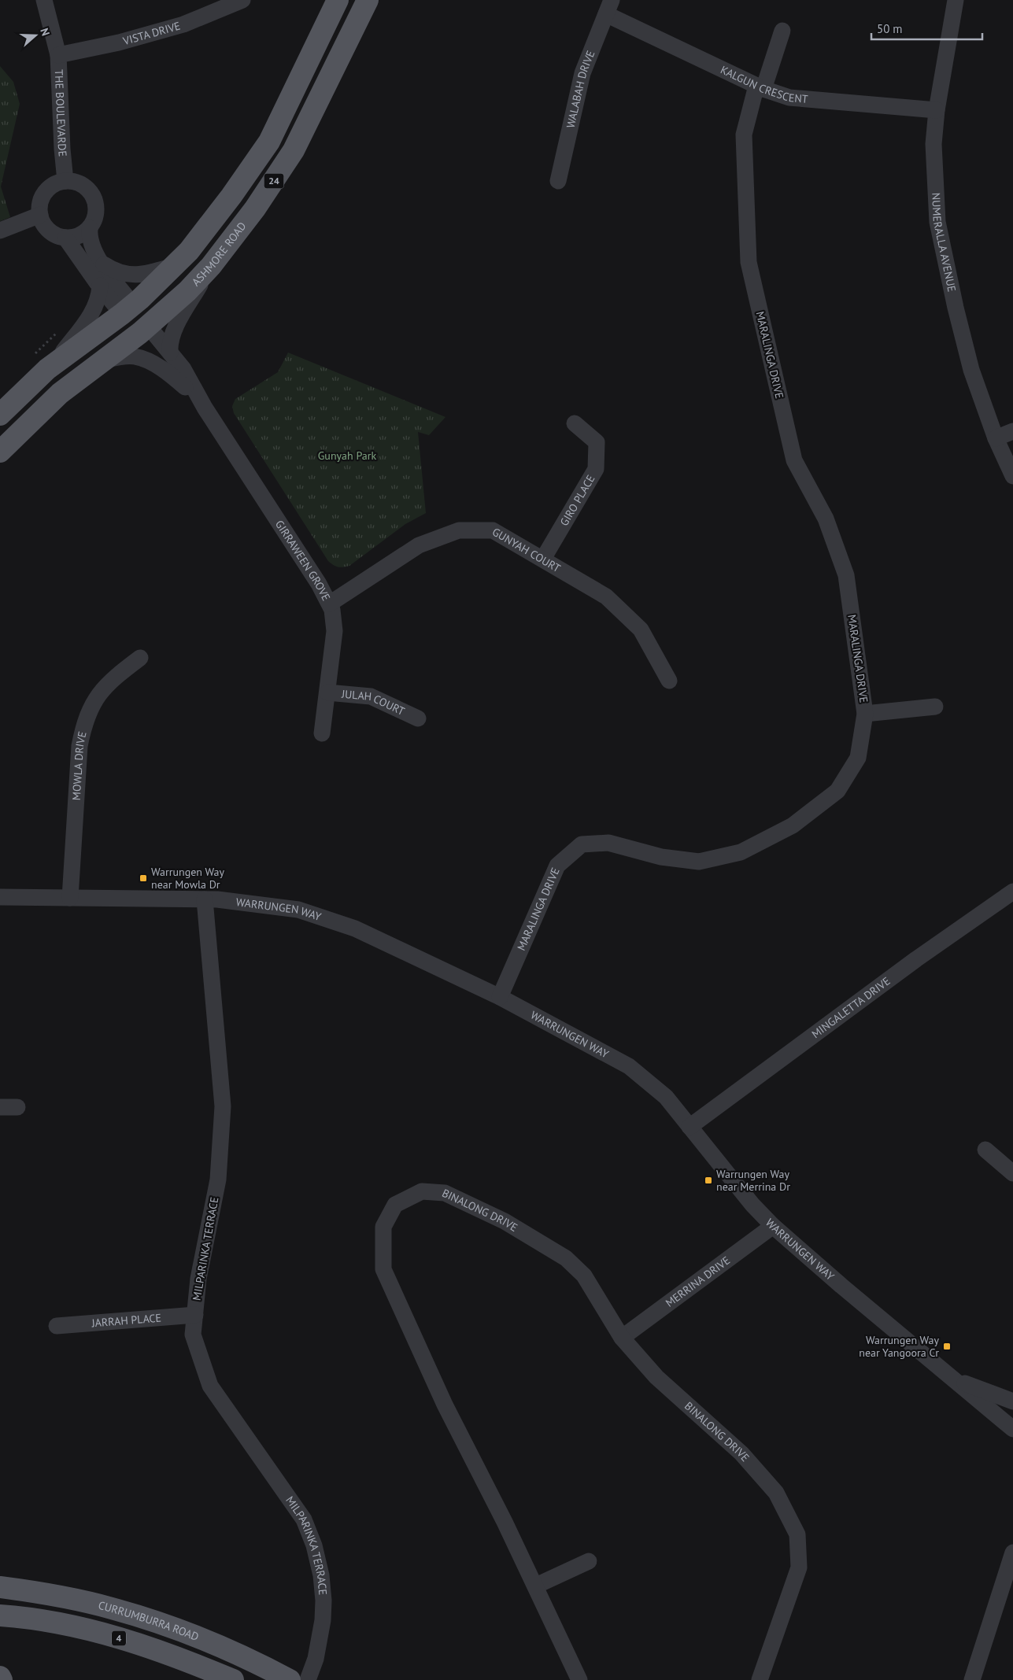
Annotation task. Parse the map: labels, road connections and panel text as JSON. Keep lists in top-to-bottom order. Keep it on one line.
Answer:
{"streets":{"main road":["24","ASHMORE ROAD","CURRUMBURRA ROAD","4"],"street":["VISTA DRIVE","KALGUN CRESCENT","WALABAH DRIVE","THE BOULEVARDE","NUMERALLA AVENUE","MARALINGA DRIVE","GIRO PLACE","GUNYAH COURT","GIRRAWEEN GROVE","JULAH COURT","MOWLA DRIVE","WARRUNGEN WAY","MINGALETTA DRIVE","BINALONG DRIVE","MILPARINKA TERRACE","MERRINA DRIVE","JARRAH PLACE"]},"crossings":[["VISTA DRIVE","THE BOULEVARDE"],["KALGUN CRESCENT","WALABAH DRIVE"],["KALGUN CRESCENT","NUMERALLA AVENUE"],["KALGUN CRESCENT","MARALINGA DRIVE"],["ASHMORE ROAD","GIRRAWEEN GROVE"],["MARALINGA DRIVE","WARRUNGEN WAY"],["GIRO PLACE","GUNYAH COURT"],["GUNYAH COURT","GIRRAWEEN GROVE"],["GIRRAWEEN GROVE","JULAH COURT"],["MOWLA DRIVE","WARRUNGEN WAY"],["WARRUNGEN WAY","MINGALETTA DRIVE"],["WARRUNGEN WAY","MILPARINKA TERRACE"],["WARRUNGEN WAY","MERRINA DRIVE"],["BINALONG DRIVE","MERRINA DRIVE"],["MILPARINKA TERRACE","JARRAH PLACE"]],"parks":["Gunyah Park"],"places":{"transit":["Warrungen Way near Mowla Dr","Warrungen Way near Merrina Dr","Warrungen Way near Yangoora Cr"]},"scale_bar":"50 m","north":"right"}
